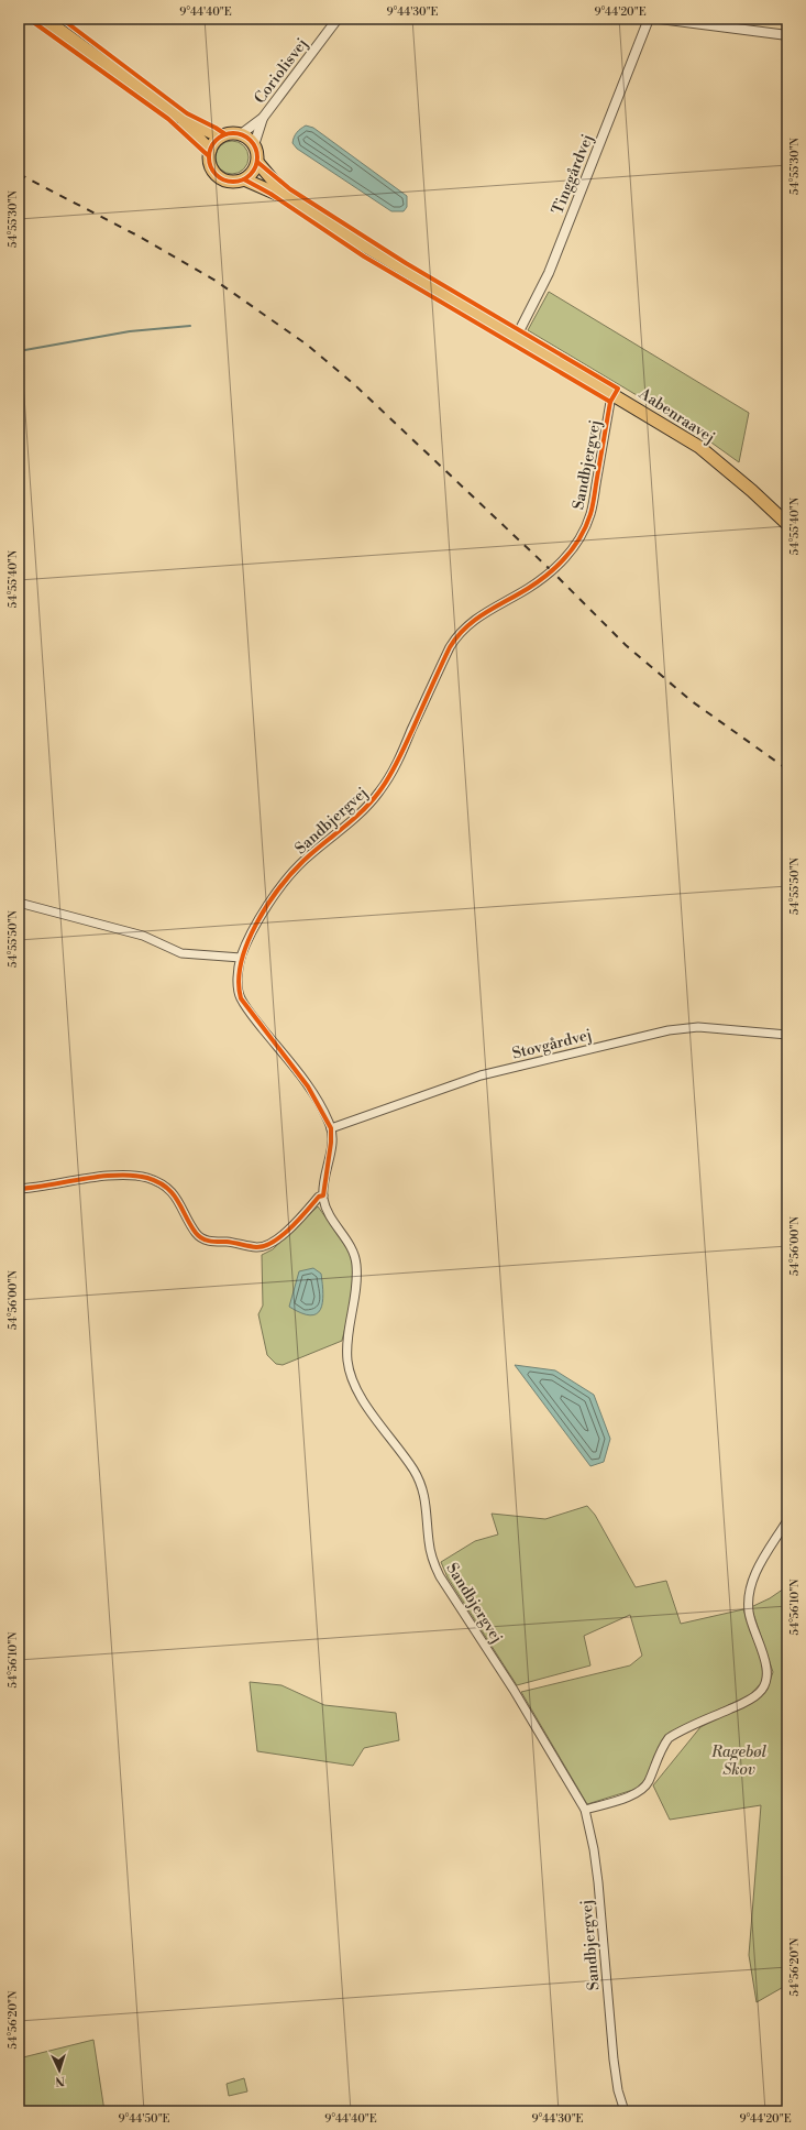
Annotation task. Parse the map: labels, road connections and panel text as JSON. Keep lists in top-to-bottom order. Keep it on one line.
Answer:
{"streets":{"main road":["Aabenraavej"],"street":["Coriolisvej","Tinggårdvej","Sandbjergvej","Stovgårdvej"]},"crossings":[["Coriolisvej","Aabenraavej"],["Tinggårdvej","Aabenraavej"],["Aabenraavej","Sandbjergvej"],["Sandbjergvej","Stovgårdvej"]],"parks":["Ragebøl Skov"],"north":"bottom","coordinates":["9°44'40\"E","9°44'30\"E","9°44'20\"E","54°55'30\"N","54°55'40\"N","54°55'50\"N","54°56'00\"N","54°56'10\"N","54°56'20\"N","9°44'50\"E"]}
